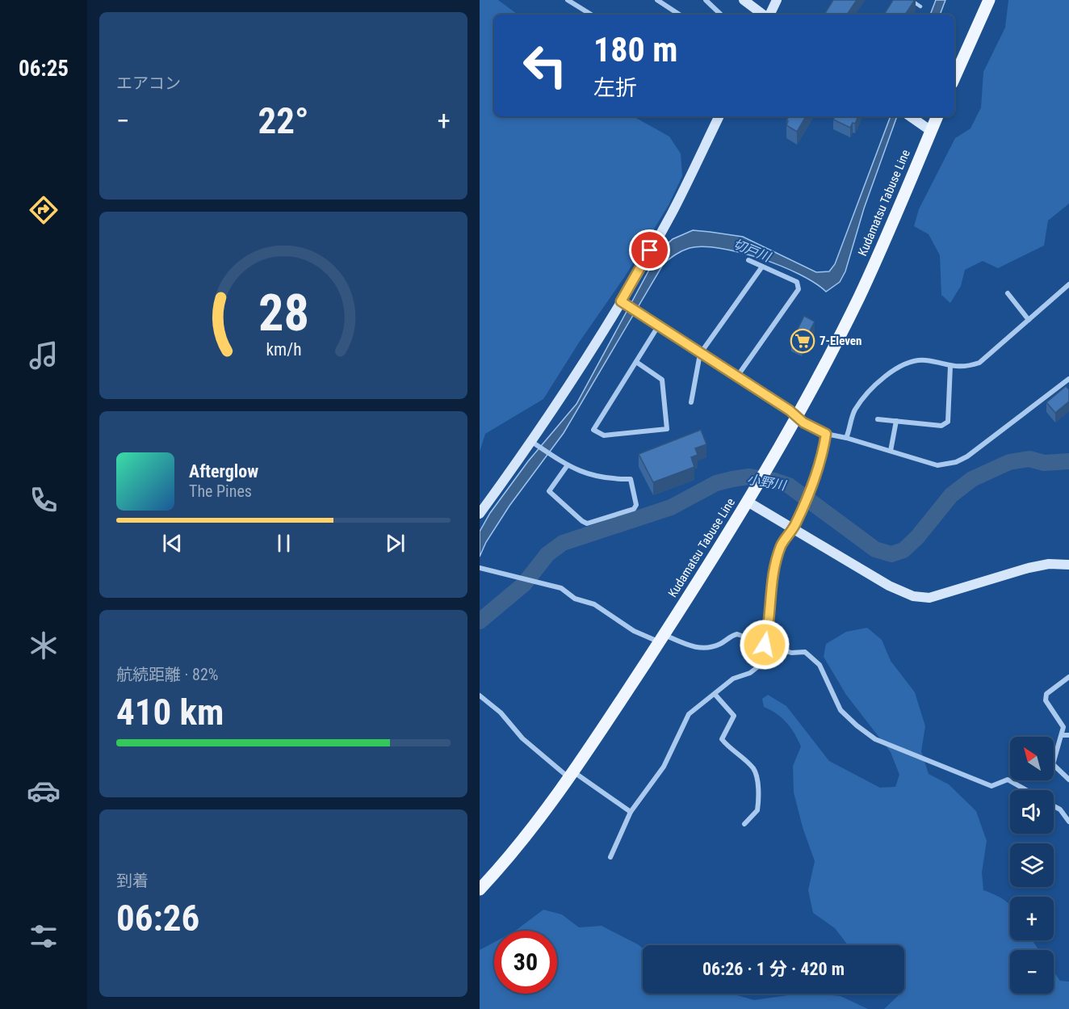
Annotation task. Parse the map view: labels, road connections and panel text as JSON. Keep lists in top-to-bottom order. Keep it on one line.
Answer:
{"streets":{"main road":["Kudamatsu Tabuse Line"]},"water":["切戸川","小野川"],"places":{"supermarket":["7-Eleven"]},"north":"top left","page":{"tabs":"06:25","tile":["エアコン",["航続距離 · 82%","410 km"],["到着","06:26"]],"turn":["180 m","左折"],"heat":["−","22°","+"],"song":["Afterglow","The Pines"],"map_buttons":["+","−"],"limit":"30","trip":"06:26 · 1 分 · 420 m","gauge":["28","km/h"]}}
